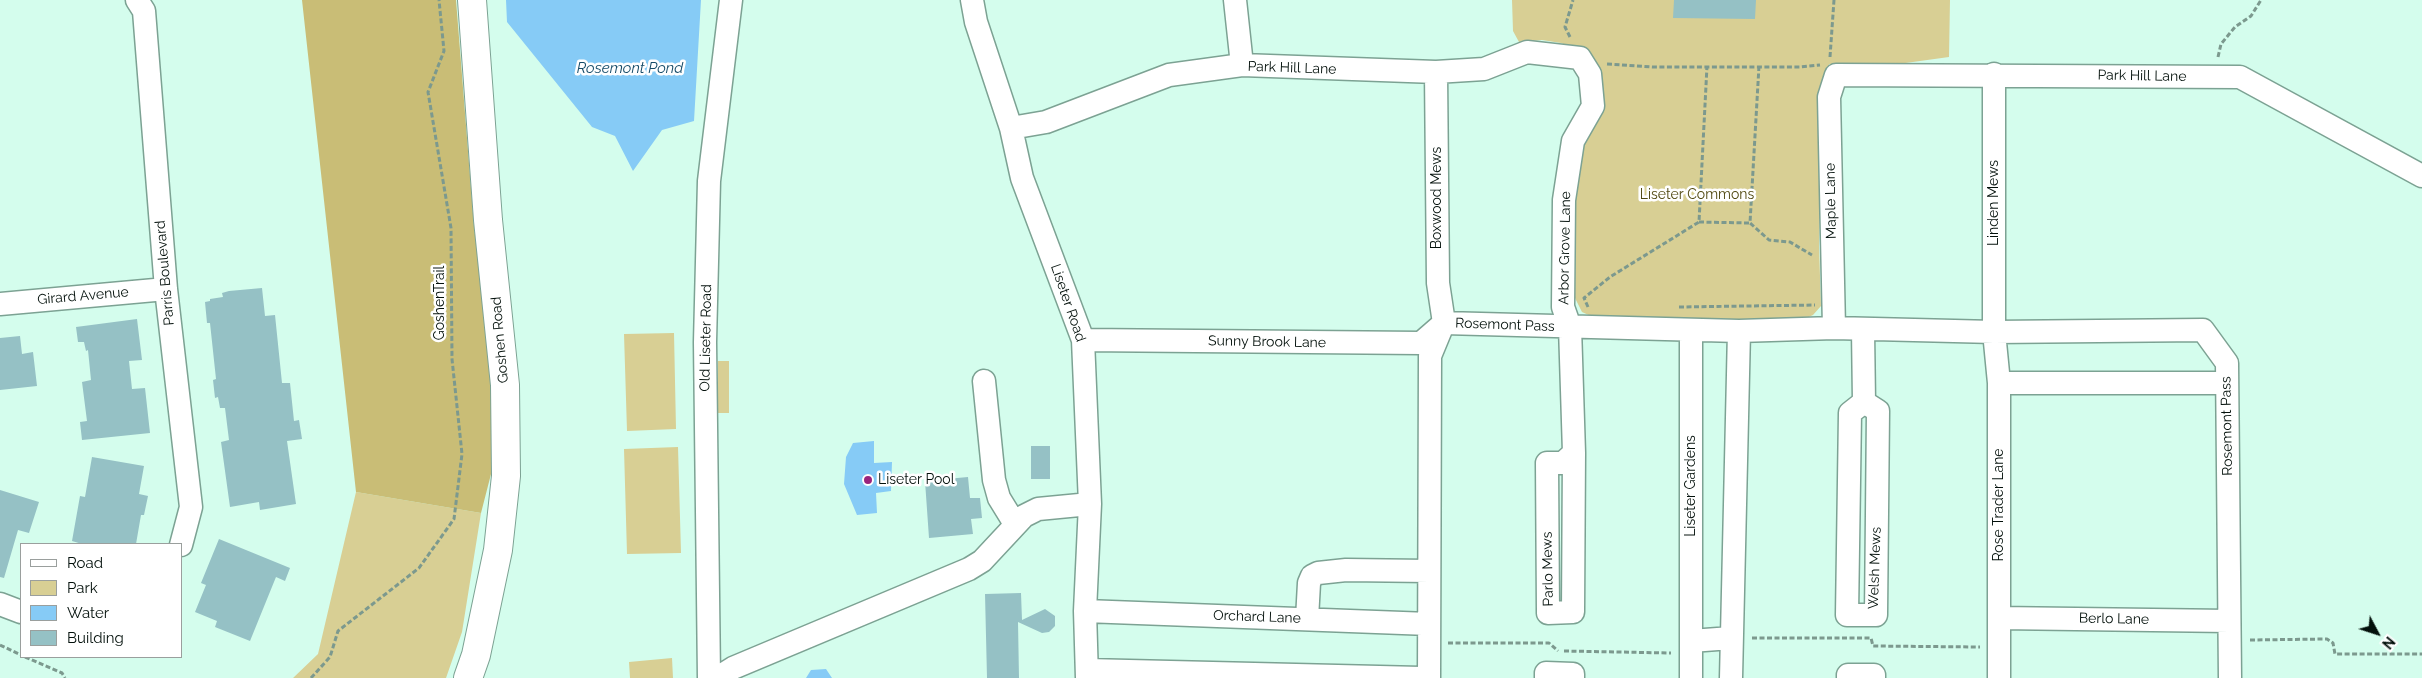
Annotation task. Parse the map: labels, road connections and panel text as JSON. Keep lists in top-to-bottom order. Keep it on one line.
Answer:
{"streets":{"main road":["Goshen Road"],"street":["Park Hill Lane","Boxwood Mews","Maple Lane","Linden Mews","Arbor Grove Lane","Parris Boulevard","Girard Avenue","Liseter Road","Rosemont Pass","Old Liseter Road","Sunny Brook Lane","Liseter Gardens","Rose Trader Lane","Welsh Mews","Parlo Mews","Orchard Lane","Berlo Lane"],"path":["GoshenTrail"]},"crossings":[["Park Hill Lane","Boxwood Mews"],["Park Hill Lane","Maple Lane"],["Park Hill Lane","Linden Mews"],["Park Hill Lane","Arbor Grove Lane"],["Park Hill Lane","Liseter Road"],["Boxwood Mews","Rosemont Pass"],["Boxwood Mews","Sunny Brook Lane"],["Maple Lane","Rosemont Pass"],["Linden Mews","Rosemont Pass"],["Linden Mews","Rose Trader Lane"],["Arbor Grove Lane","Rosemont Pass"],["Arbor Grove Lane","Parlo Mews"],["Parris Boulevard","Girard Avenue"],["Liseter Road","Sunny Brook Lane"],["Liseter Road","Orchard Lane"],["Rosemont Pass","Sunny Brook Lane"],["Rosemont Pass","Liseter Gardens"],["Rosemont Pass","Rose Trader Lane"],["Rosemont Pass","Parlo Mews"],["Rosemont Pass","Orchard Lane"],["Rosemont Pass","Berlo Lane"],["Rose Trader Lane","Berlo Lane"]],"water":["Rosemont Pond"],"parks":["Liseter Commons"],"places":["Liseter Pool"],"legend":["Road","Park","Water","Building"],"north":"bottom right"}
